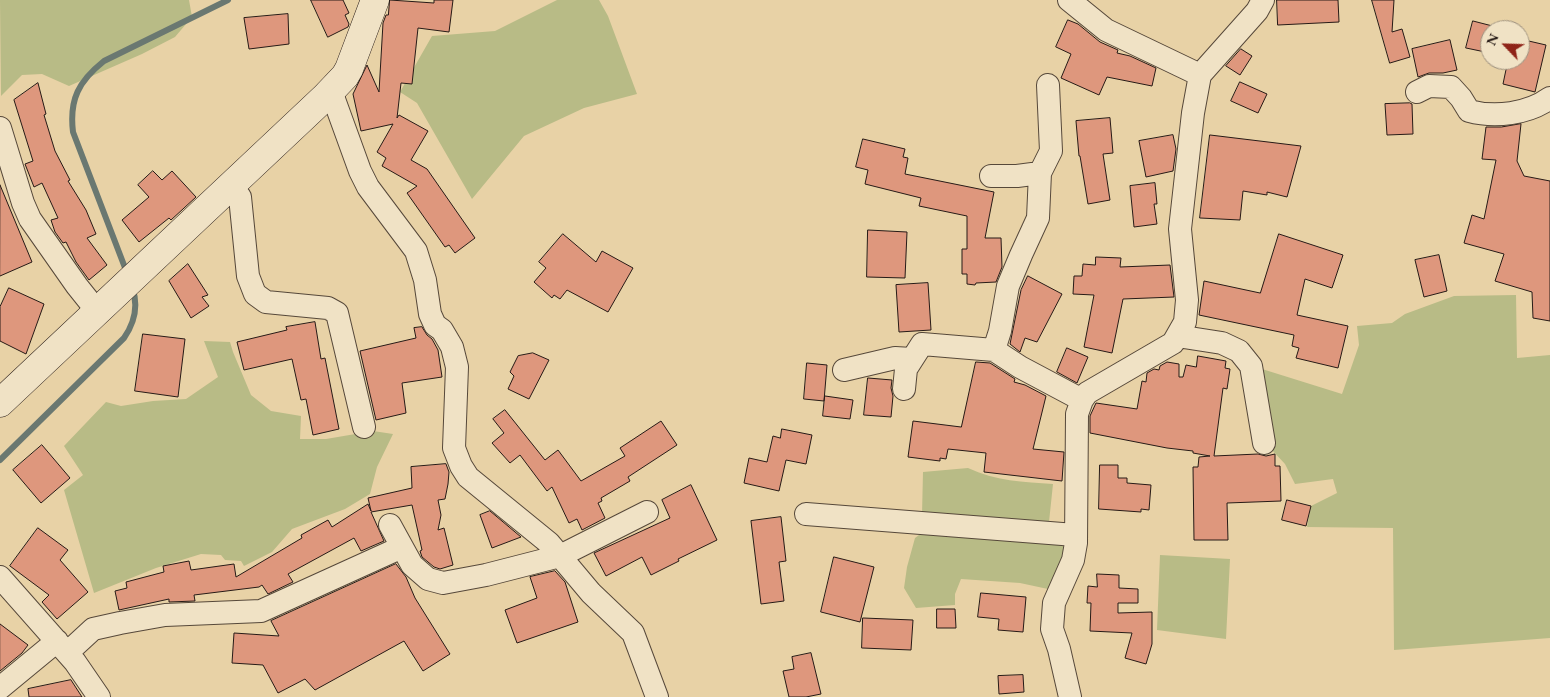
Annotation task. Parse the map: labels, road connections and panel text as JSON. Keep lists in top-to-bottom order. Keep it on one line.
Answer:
{"north":"top left"}
